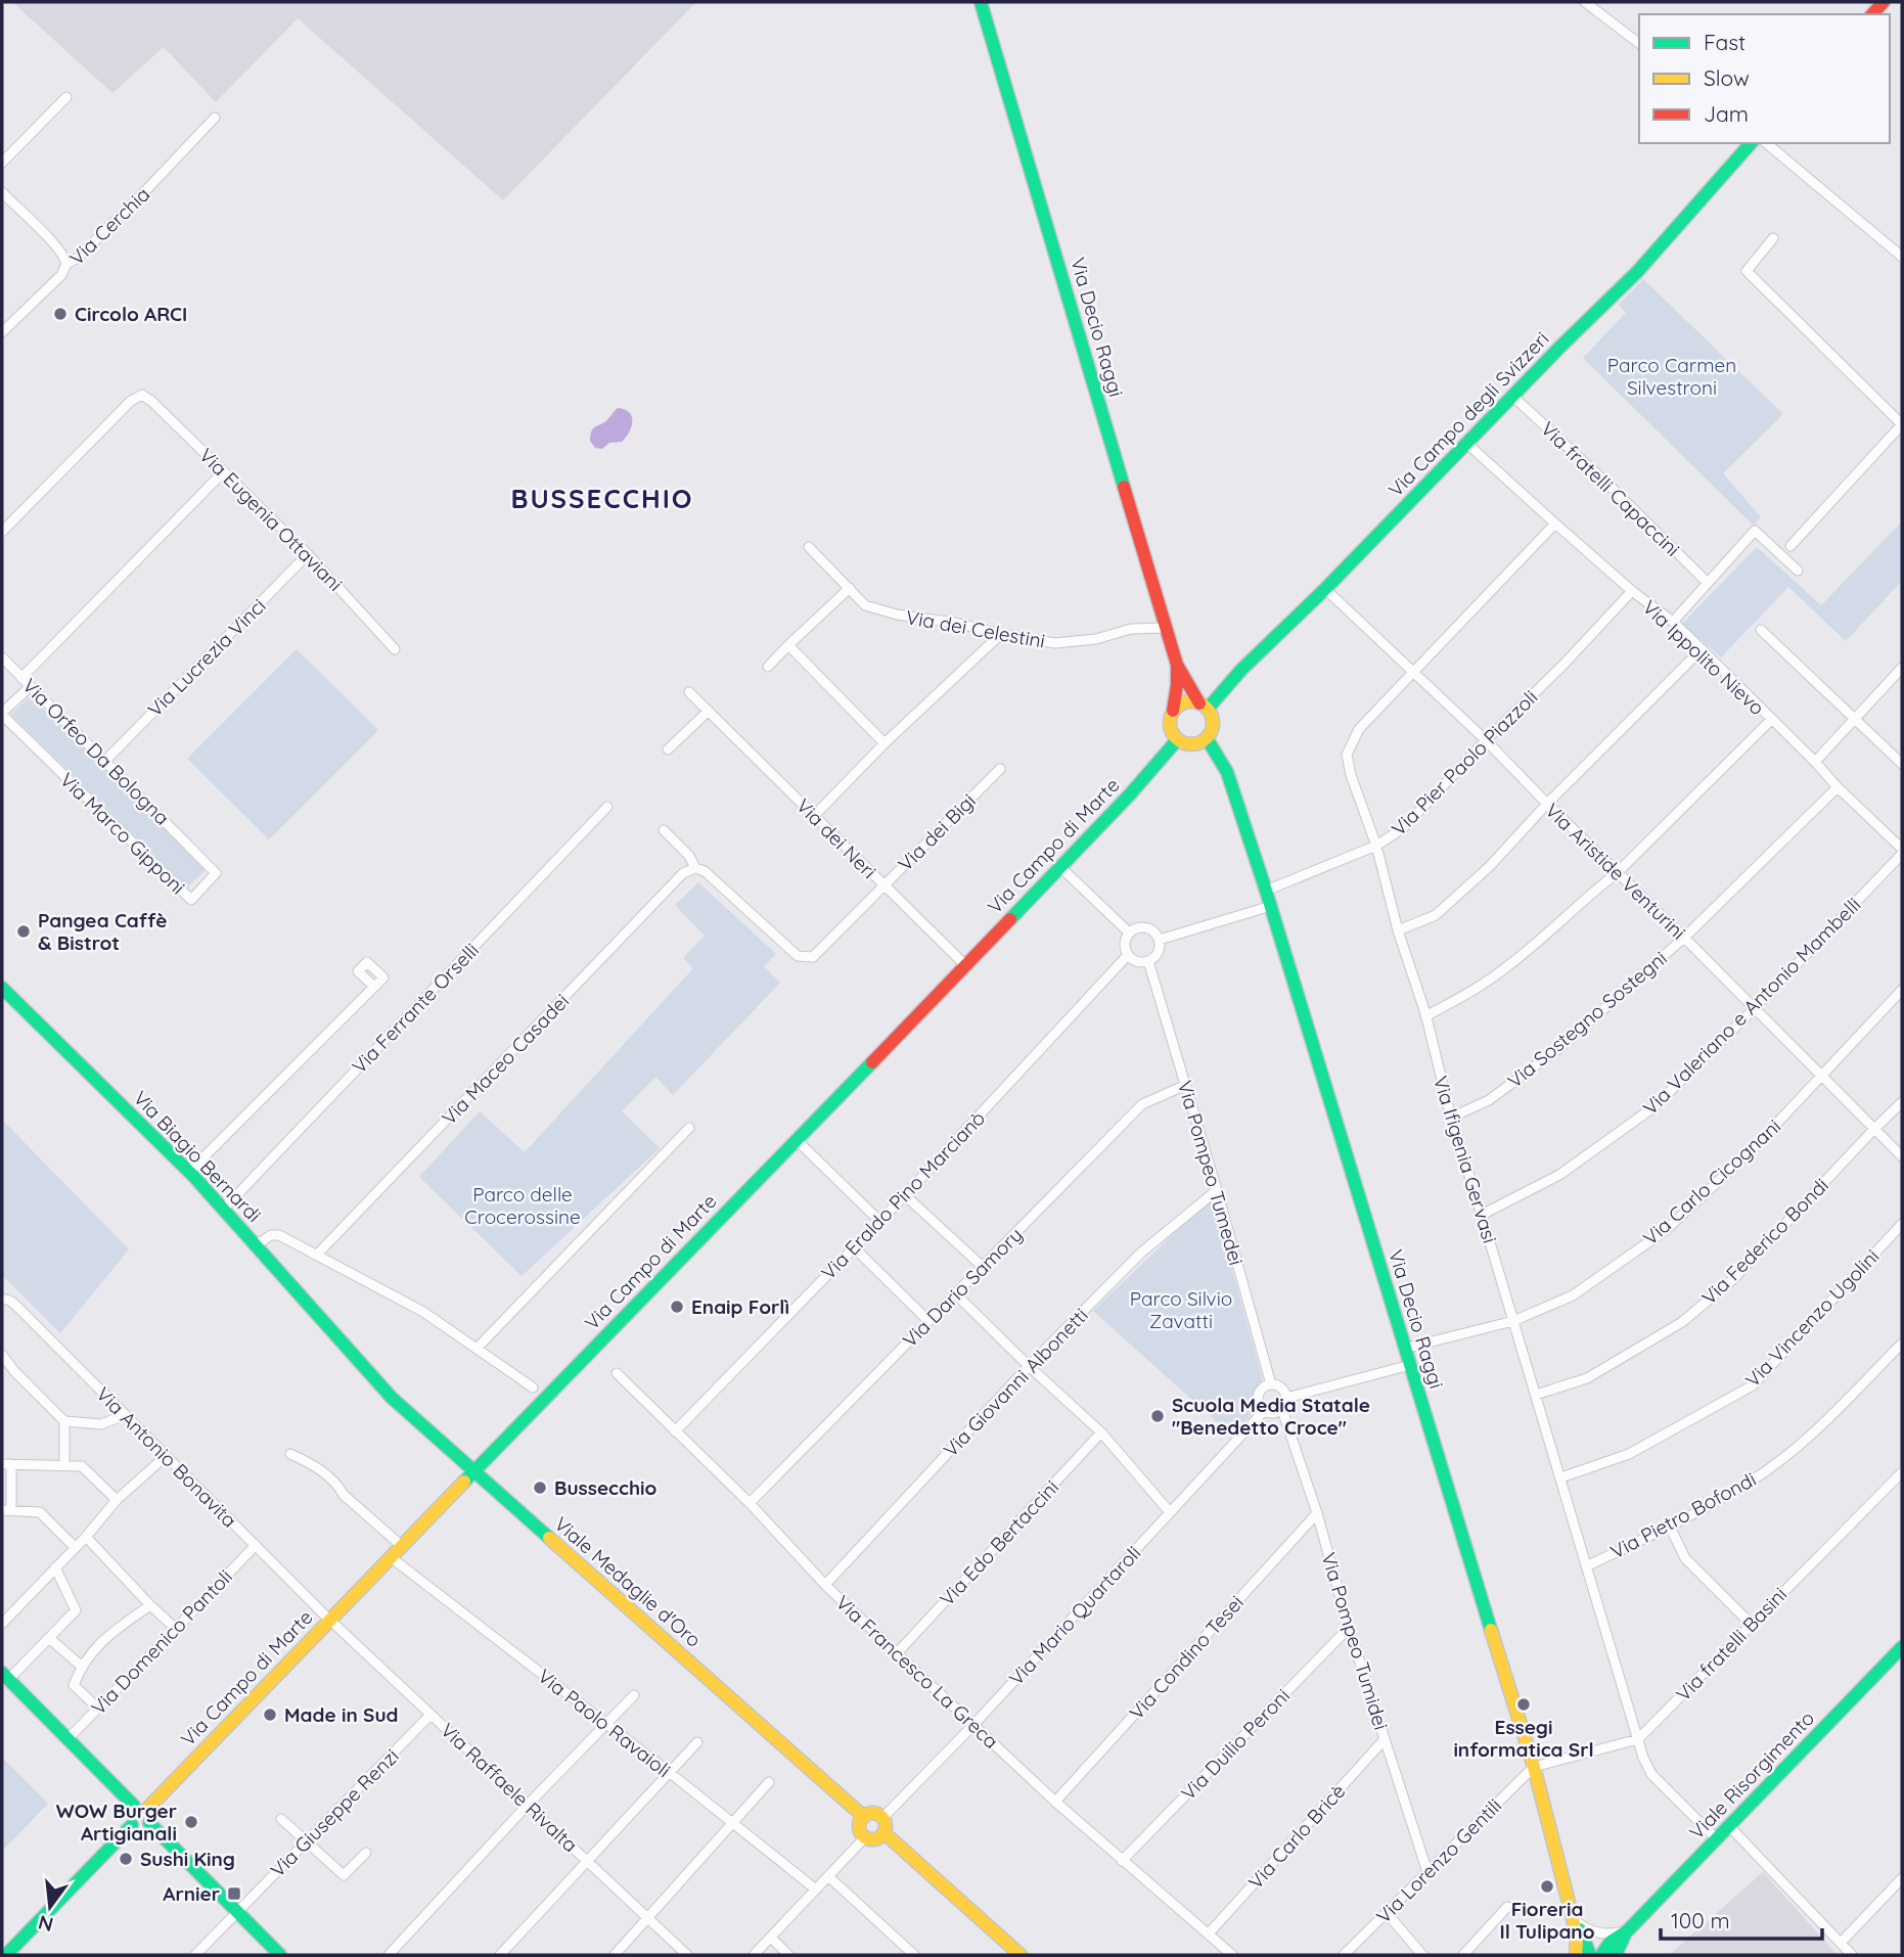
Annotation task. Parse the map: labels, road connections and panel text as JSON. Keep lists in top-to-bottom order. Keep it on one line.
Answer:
{"streets":{"main road":["Via Decio Raggi","Via Campo degli Svizzeri","Via Campo di Marte","Via Biagio Bernardi","Viale Medaglie d'Oro","Viale Risorgimento"],"street":["Via Cerchia","Via fratelli Capaccini","Via Eugenia Ottaviani","Via dei Celestini","Via Lucrezia Vinci","Via Ippolito Nievo","Via Orfeo Da Bologna","Via Pier Paolo Piazzoli","Via dei Bigi","Via Marco Gipponi","Via dei Neri","Via Aristide Venturini","Via Valeriano e Antonio Mambelli","Via Ferrante Orselli","Via Sostegno Sostegni","Via Maceo Casadei","Via Ifigenia Gervasi","Via Pompeo Tumedei","Via Carlo Cicognani","Via Eraldo Pino Marcianò","Via Federico Bondi","Via Dario Samory","Via Vincenzo Ugolini","Via Giovanni Albonetti","Via Antonio Bonavita","Via Pietro Bofondi","Via Edo Bertaccini","Via Mario Quartaroli","Via Pompeo Tumidei","Via Domenico Pantoli","Via fratelli Basini","Via Condino Tesei","Via Francesco La Greca","Via Paolo Ravaioli","Via Duilio Peroni","Via Raffaele Rivalta","Via Giuseppe Renzi","Via Carlo Bricè","Via Lorenzo Gentili"]},"crossings":[["Via Decio Raggi","Via Campo degli Svizzeri"],["Via Decio Raggi","Via dei Celestini"],["Via Decio Raggi","Via Pier Paolo Piazzoli"],["Via Decio Raggi","Via Campo di Marte"],["Via Decio Raggi","Via Carlo Cicognani"],["Via Decio Raggi","Via Lorenzo Gentili"],["Via Campo degli Svizzeri","Via fratelli Capaccini"],["Via Campo degli Svizzeri","Via Ippolito Nievo"],["Via Campo degli Svizzeri","Via Campo di Marte"],["Via Campo degli Svizzeri","Via Aristide Venturini"],["Via Eugenia Ottaviani","Via Lucrezia Vinci"],["Via Lucrezia Vinci","Via Orfeo Da Bologna"],["Via Ippolito Nievo","Via Pier Paolo Piazzoli"],["Via Ippolito Nievo","Via Valeriano e Antonio Mambelli"],["Via Ippolito Nievo","Via Sostegno Sostegni"],["Via Ippolito Nievo","Via Ifigenia Gervasi"],["Via Orfeo Da Bologna","Via Marco Gipponi"],["Via Pier Paolo Piazzoli","Via Aristide Venturini"],["Via Pier Paolo Piazzoli","Via Ifigenia Gervasi"],["Via dei Bigi","Via dei Neri"],["Via dei Bigi","Via Maceo Casadei"],["Via dei Neri","Via Campo di Marte"],["Via Campo di Marte","Via Antonio Bonavita"],["Via Campo di Marte","Viale Medaglie d'Oro"],["Via Campo di Marte","Via Paolo Ravaioli"],["Via Campo di Marte","Via Raffaele Rivalta"],["Via Aristide Venturini","Via Valeriano e Antonio Mambelli"],["Via Aristide Venturini","Via Sostegno Sostegni"],["Via Aristide Venturini","Via Ifigenia Gervasi"],["Via Aristide Venturini","Via Carlo Cicognani"],["Via Aristide Venturini","Via Federico Bondi"],["Via Valeriano e Antonio Mambelli","Via Ifigenia Gervasi"],["Via Ferrante Orselli","Via Biagio Bernardi"],["Via Sostegno Sostegni","Via Ifigenia Gervasi"],["Via Maceo Casadei","Via Biagio Bernardi"],["Via Biagio Bernardi","Viale Medaglie d'Oro"],["Via Ifigenia Gervasi","Via Carlo Cicognani"],["Via Ifigenia Gervasi","Via Federico Bondi"],["Via Ifigenia Gervasi","Via Vincenzo Ugolini"],["Via Ifigenia Gervasi","Via Pietro Bofondi"],["Via Ifigenia Gervasi","Via fratelli Basini"],["Via Ifigenia Gervasi","Viale Risorgimento"],["Via Pompeo Tumedei","Via Eraldo Pino Marcianò"],["Via Pompeo Tumedei","Via Dario Samory"],["Via Pompeo Tumedei","Via Giovanni Albonetti"],["Via Pompeo Tumedei","Via Mario Quartaroli"],["Via Pompeo Tumedei","Via Pompeo Tumidei"],["Via Eraldo Pino Marcianò","Via Francesco La Greca"],["Via Dario Samory","Via Francesco La Greca"],["Via Giovanni Albonetti","Via Francesco La Greca"],["Via Antonio Bonavita","Via Domenico Pantoli"],["Via Antonio Bonavita","Via Raffaele Rivalta"],["Via Edo Bertaccini","Via Francesco La Greca"],["Viale Medaglie d'Oro","Via Mario Quartaroli"],["Via Mario Quartaroli","Via Pompeo Tumidei"],["Via Mario Quartaroli","Via Francesco La Greca"],["Via Pompeo Tumidei","Via Condino Tesei"],["Via Pompeo Tumidei","Via Duilio Peroni"],["Via Pompeo Tumidei","Via Carlo Bricè"],["Via Pompeo Tumidei","Via Lorenzo Gentili"],["Via Condino Tesei","Via Francesco La Greca"],["Via Francesco La Greca","Via Duilio Peroni"],["Via Francesco La Greca","Via Carlo Bricè"],["Via Raffaele Rivalta","Via Giuseppe Renzi"]],"districts":["BUSSECCHIO"],"parks":["Parco Carmen Silvestroni","Parco delle Crocerossine","Parco Silvio Zavatti"],"places":{"other":["Circolo ARCI","Pangea Caffè & Bistrot","Enaip Forlì","Scuola Media Statale \"Benedetto Croce\"","Bussecchio","Essegi informatica Srl","Made in Sud","WOW Burger Artigianali","Sushi King","Fioreria Il Tulipano"],"transit":["Arnier"]},"legend":["Fast","Slow","Jam"],"scale_bar":"100 m","north":"bottom"}
